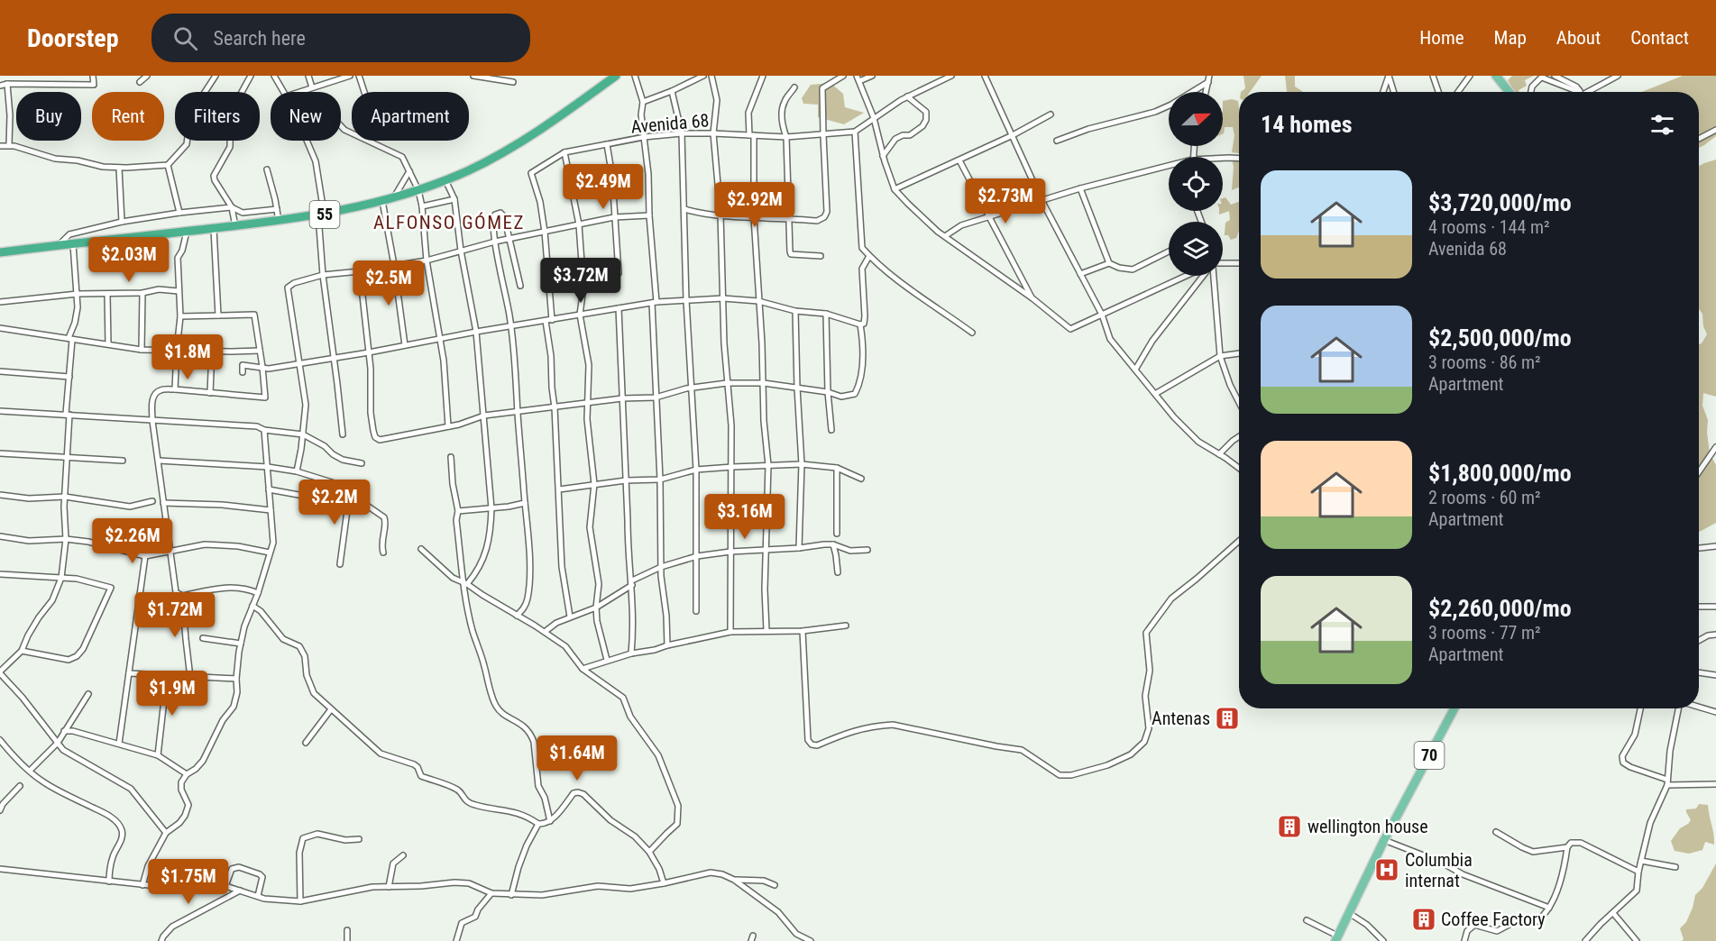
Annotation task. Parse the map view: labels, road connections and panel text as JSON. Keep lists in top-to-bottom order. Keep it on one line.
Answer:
{"streets":{"highway":["55"],"main road":["70"],"street":["Avenida 68"]},"districts":["ALFONSO GÓMEZ"],"places":{"building":["Antenas","wellington house","Coffee Factory"],"hospital":["Columbia internat"]},"north":"right","page":{"header":"Doorstep","search":"Search here","nav":["Home","Map","About","Contact"],"chip":["Buy","Rent","Filters","New","Apartment"],"heading":"14 homes","list":[{"name":"$3,720,000/mo","note":"4 rooms · 144 m² · Avenida 68"},{"name":"$2,500,000/mo","note":"3 rooms · 86 m² · Apartment"},{"name":"$1,800,000/mo","note":"2 rooms · 60 m² · Apartment"},{"name":"$2,260,000/mo","note":"3 rooms · 77 m² · Apartment"}],"price":["$2.49M","$2.73M","$2.92M","$2.03M","$3.72M","$2.5M","$1.8M","$2.2M","$3.16M","$2.26M","$1.72M","$1.9M","$1.64M","$1.75M"]}}
